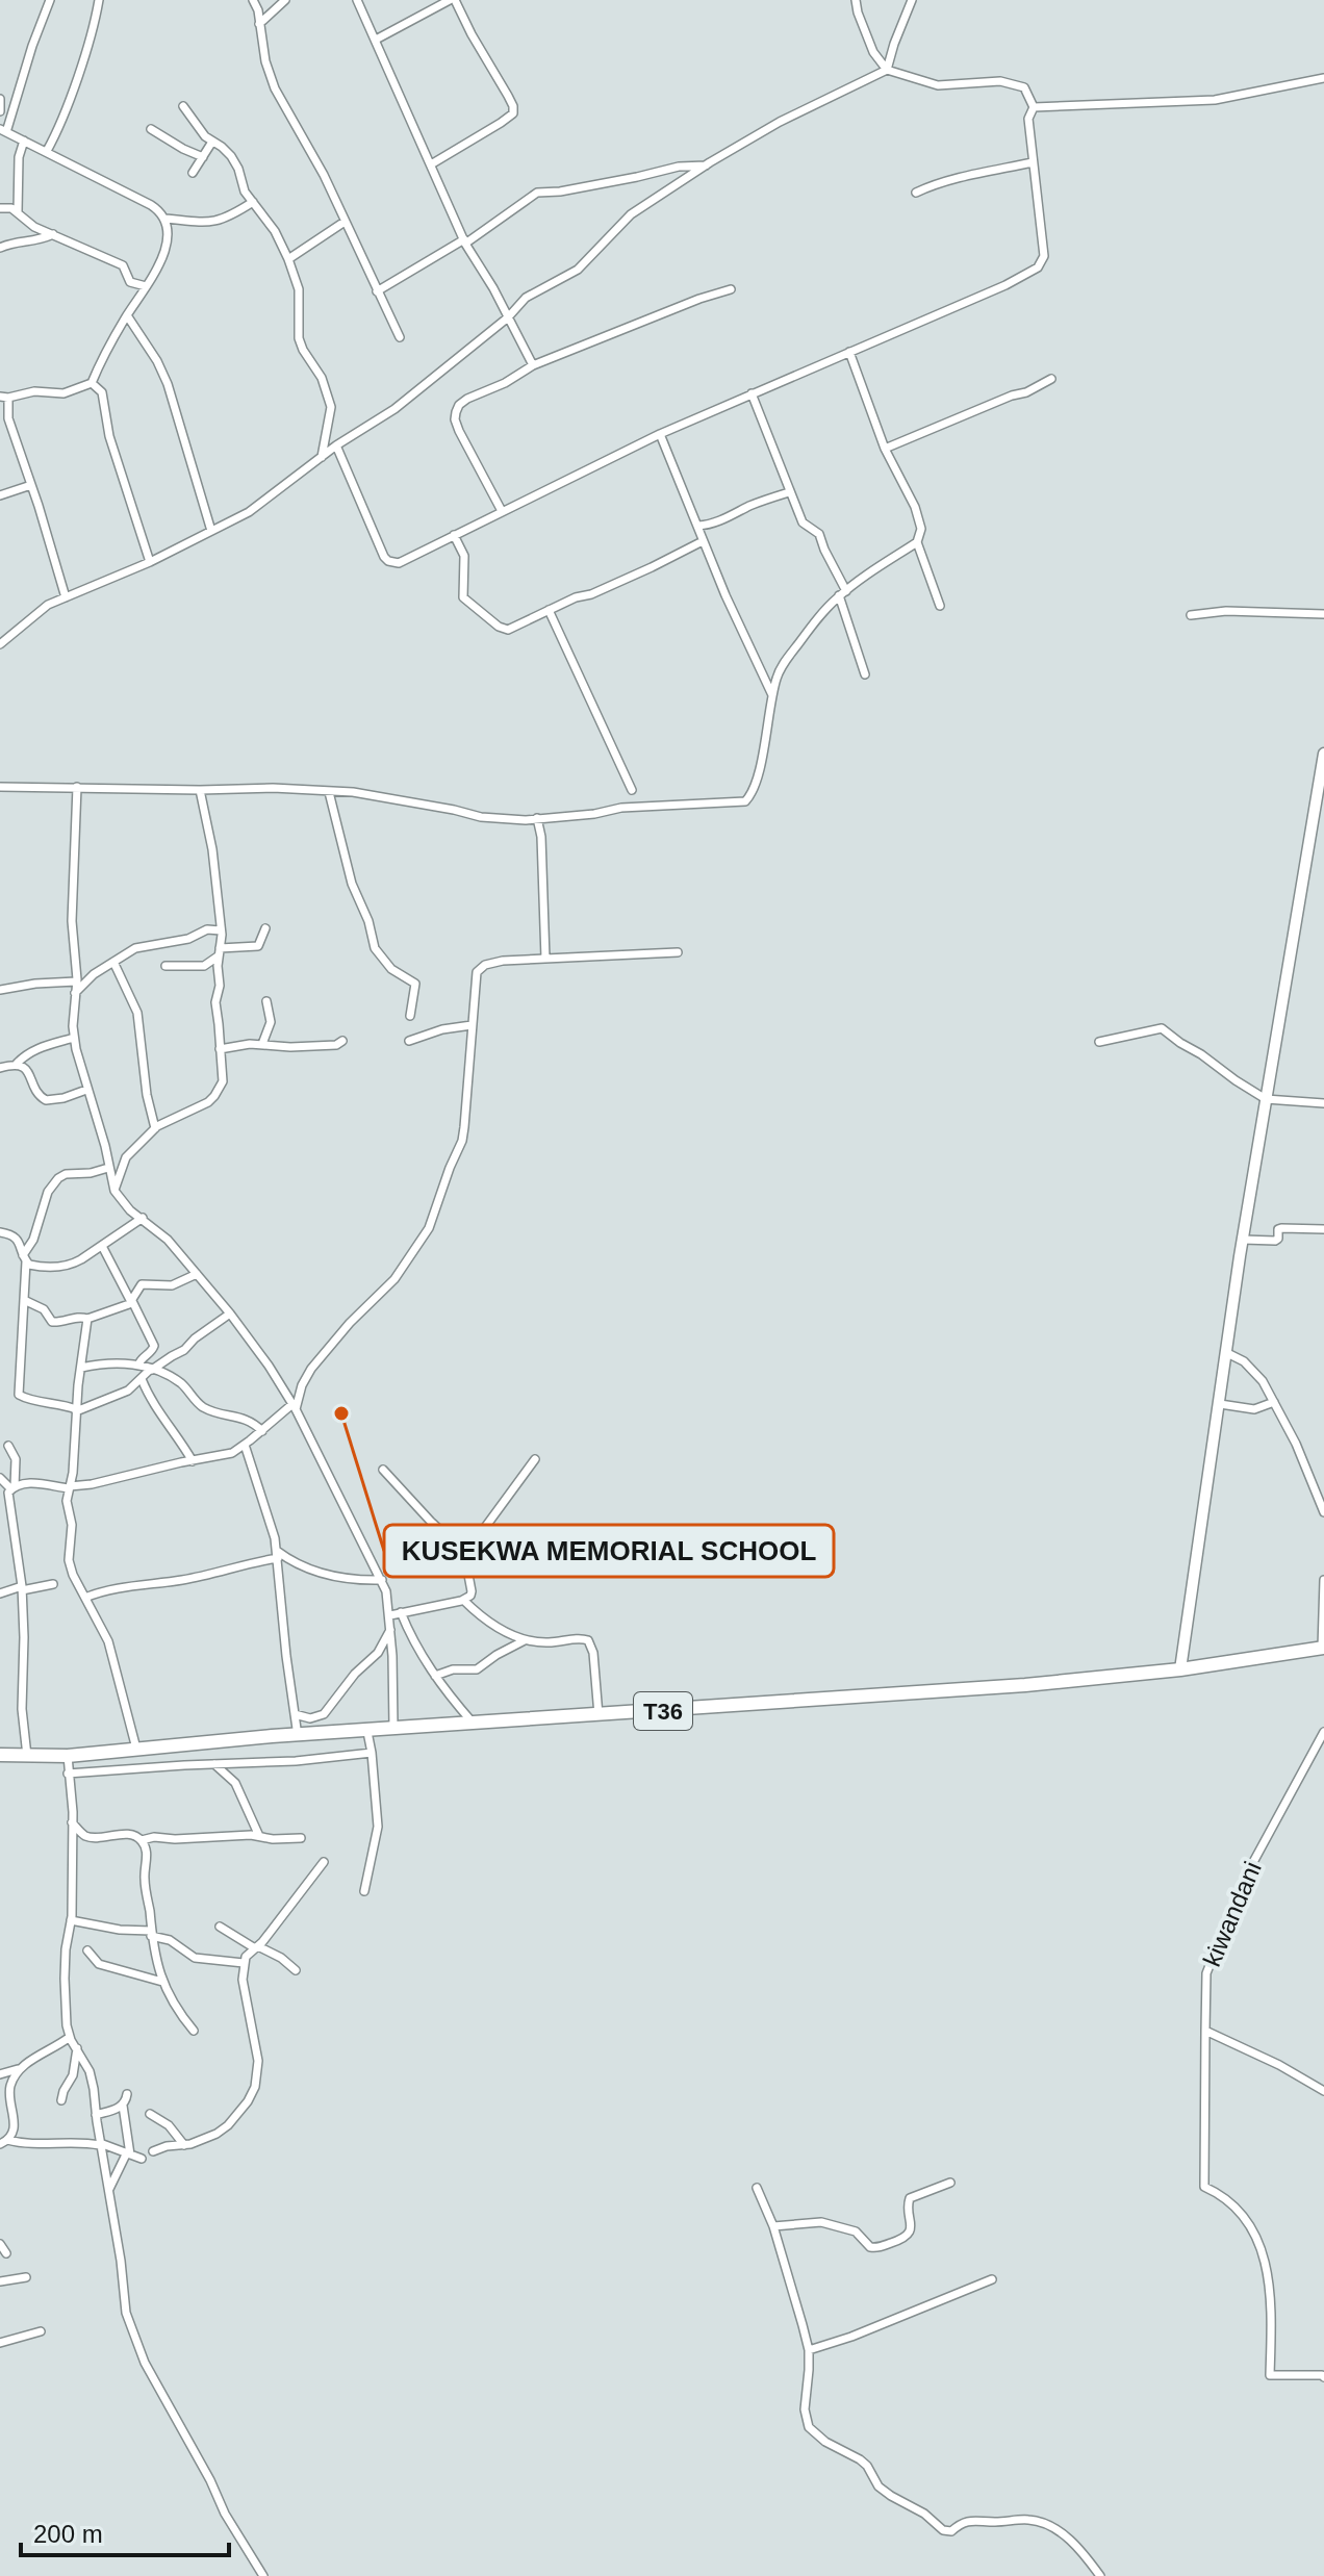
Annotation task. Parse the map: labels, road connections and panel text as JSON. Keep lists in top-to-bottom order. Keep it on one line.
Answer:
{"streets":{"highway":["T36"],"street":["kiwandani"]},"places":["KUSEKWA MEMORIAL SCHOOL"],"scale_bar":"200 m"}
